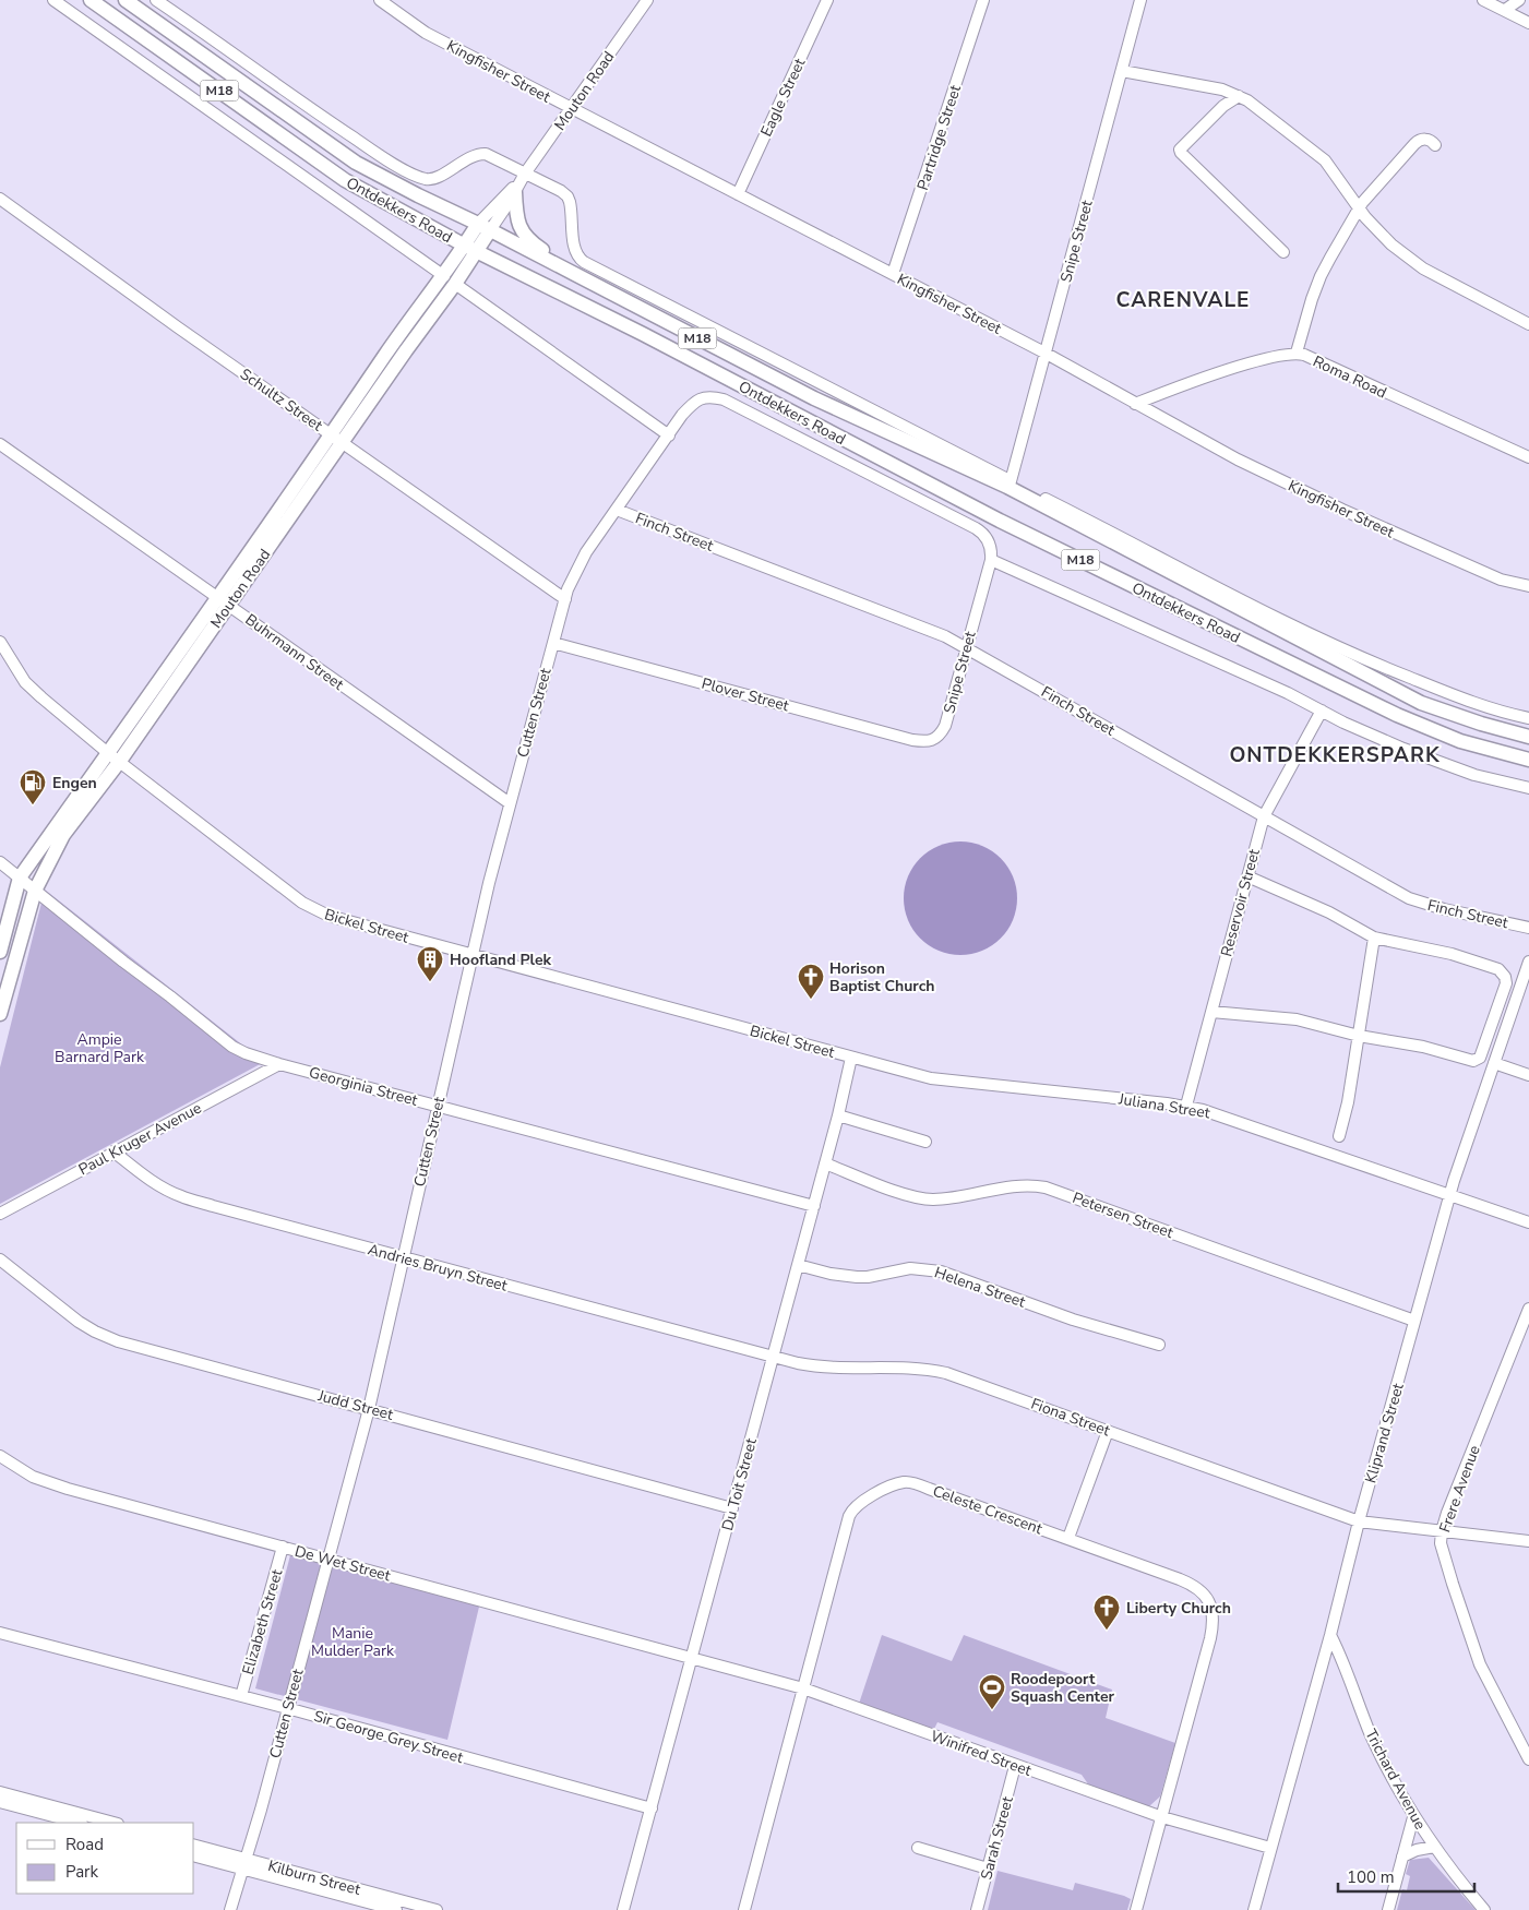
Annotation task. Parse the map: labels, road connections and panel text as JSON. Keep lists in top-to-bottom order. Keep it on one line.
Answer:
{"streets":{"main road":["M18","Mouton Road","Ontdekkers Road"],"street":["Kingfisher Street","Eagle Street","Partridge Street","Snipe Street","Roma Road","Schultz Street","Finch Street","Buhrmann Street","Plover Street","Cutten Street","Reservoir Street","Bickel Street","Georginia Street","Juliana Street","Paul Kruger Avenue","Petersen Street","Andries Bruyn Street","Helena Street","Judd Street","Fiona Street","Kliprand Street","Du Toit Street","Frere Avenue","Celeste Crescent","De Wet Street","Elizabeth Street","Sir George Grey Street","Winifred Street","Trichard Avenue","Sarah Street","Kilburn Street"]},"crossings":[["Kingfisher Street","Mouton Road"],["Kingfisher Street","Eagle Street"],["Kingfisher Street","Partridge Street"],["Kingfisher Street","Snipe Street"],["Kingfisher Street","Roma Road"],["Mouton Road","Ontdekkers Road"],["Mouton Road","Schultz Street"],["Mouton Road","Buhrmann Street"],["Mouton Road","Bickel Street"],["Mouton Road","Georginia Street"],["Ontdekkers Road","Snipe Street"],["Ontdekkers Road","Cutten Street"],["Ontdekkers Road","Reservoir Street"],["Snipe Street","Finch Street"],["Snipe Street","Plover Street"],["Schultz Street","Cutten Street"],["Finch Street","Cutten Street"],["Finch Street","Reservoir Street"],["Buhrmann Street","Cutten Street"],["Plover Street","Cutten Street"],["Cutten Street","Bickel Street"],["Cutten Street","Georginia Street"],["Cutten Street","Andries Bruyn Street"],["Cutten Street","Judd Street"],["Cutten Street","De Wet Street"],["Cutten Street","Sir George Grey Street"],["Cutten Street","Kilburn Street"],["Reservoir Street","Juliana Street"],["Bickel Street","Juliana Street"],["Bickel Street","Du Toit Street"],["Georginia Street","Paul Kruger Avenue"],["Georginia Street","Du Toit Street"],["Juliana Street","Kliprand Street"],["Juliana Street","Du Toit Street"],["Paul Kruger Avenue","Andries Bruyn Street"],["Petersen Street","Kliprand Street"],["Petersen Street","Du Toit Street"],["Andries Bruyn Street","Fiona Street"],["Andries Bruyn Street","Du Toit Street"],["Helena Street","Du Toit Street"],["Judd Street","Du Toit Street"],["Fiona Street","Kliprand Street"],["Fiona Street","Du Toit Street"],["Fiona Street","Frere Avenue"],["Kliprand Street","Winifred Street"],["Kliprand Street","Trichard Avenue"],["Du Toit Street","De Wet Street"],["Du Toit Street","Sir George Grey Street"],["Du Toit Street","Winifred Street"],["Celeste Crescent","Winifred Street"],["De Wet Street","Elizabeth Street"],["De Wet Street","Winifred Street"],["Elizabeth Street","Sir George Grey Street"],["Winifred Street","Sarah Street"]],"districts":["CARENVALE","ONTDEKKERSPARK"],"parks":["Ampie Barnard Park","Manie Mulder Park"],"places":{"fuel station":["Engen"],"building":["Hoofland Plek"],"church":["Horison Baptist Church","Liberty Church"],"sports":["Roodepoort Squash Center"]},"legend":["Road","Park"],"scale_bar":"100 m"}
